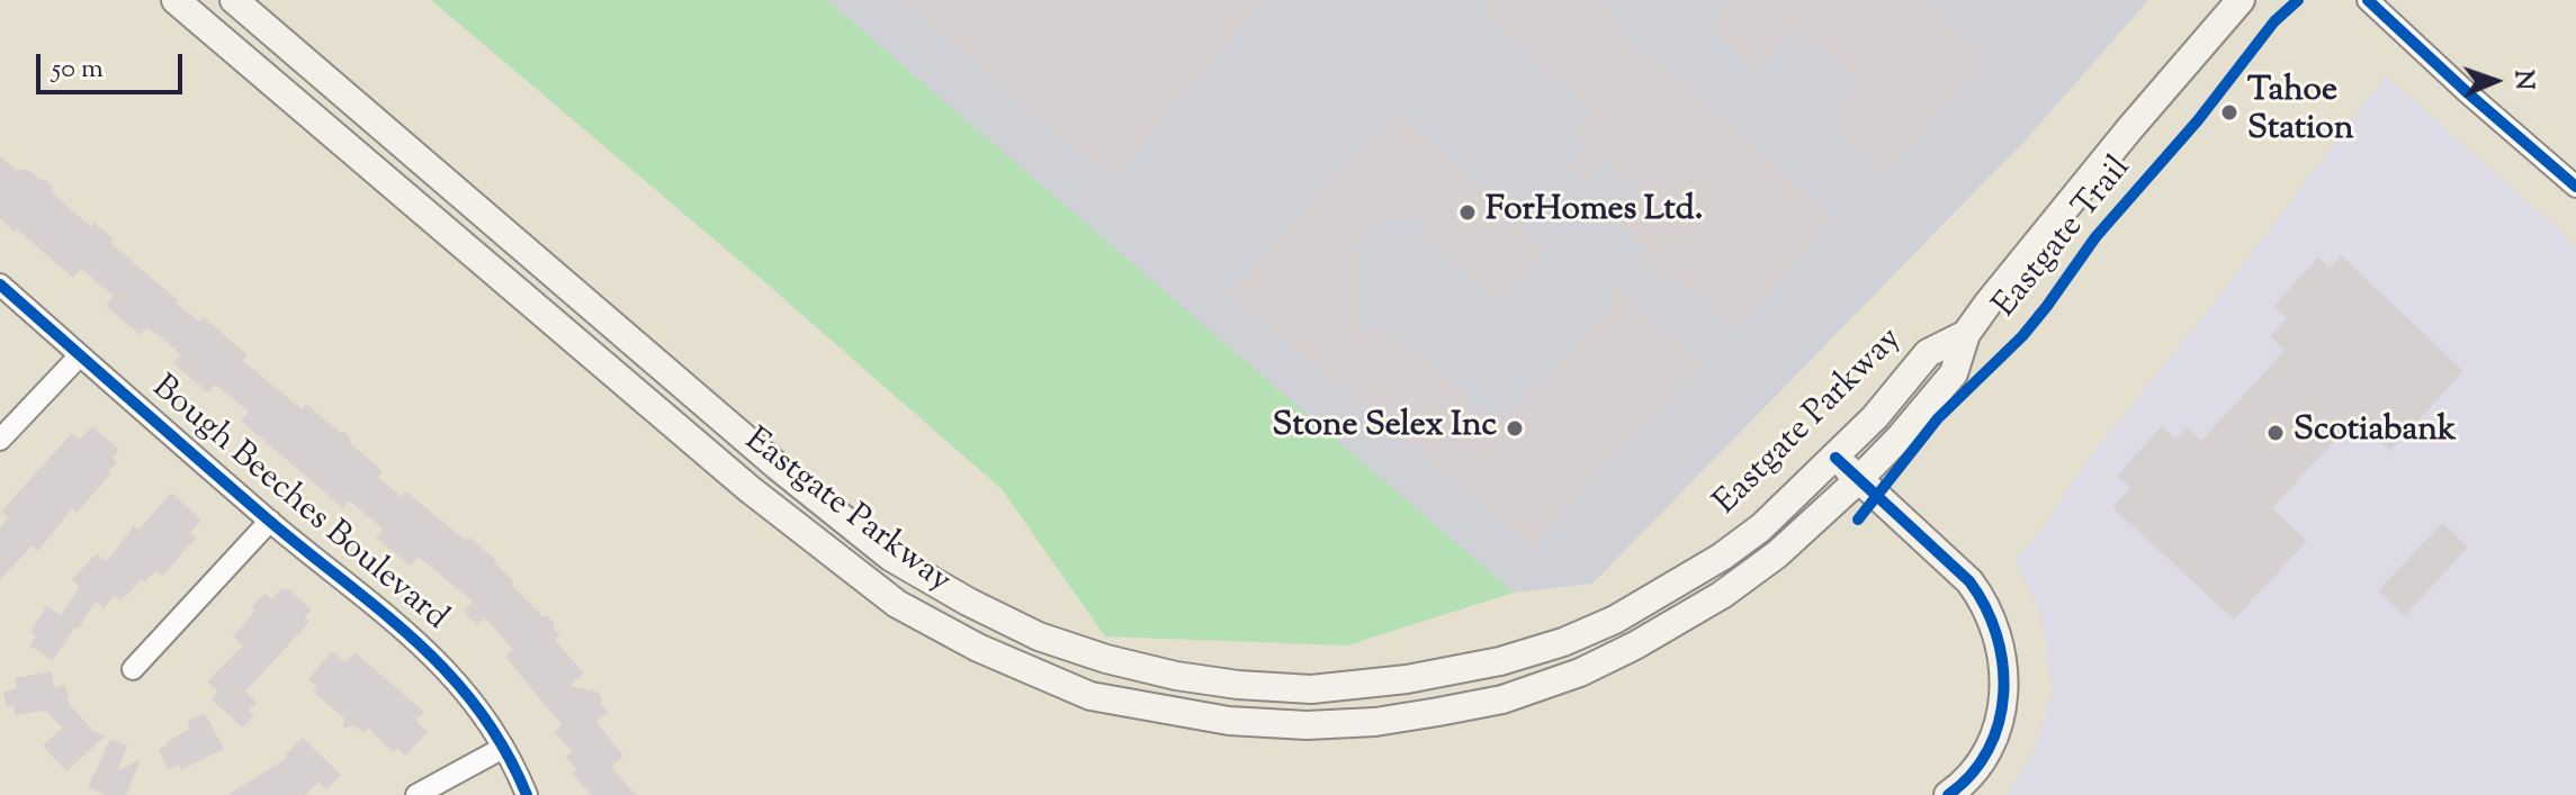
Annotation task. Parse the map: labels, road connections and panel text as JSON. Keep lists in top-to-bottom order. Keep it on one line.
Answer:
{"streets":{"main road":["Eastgate Parkway"],"street":["Bough Beeches Boulevard"],"cycle path":["Eastgate Trail"]},"places":["Tahoe Station","ForHomes Ltd.","Stone Selex Inc","Scotiabank"],"scale_bar":"50 m","north":"right"}
